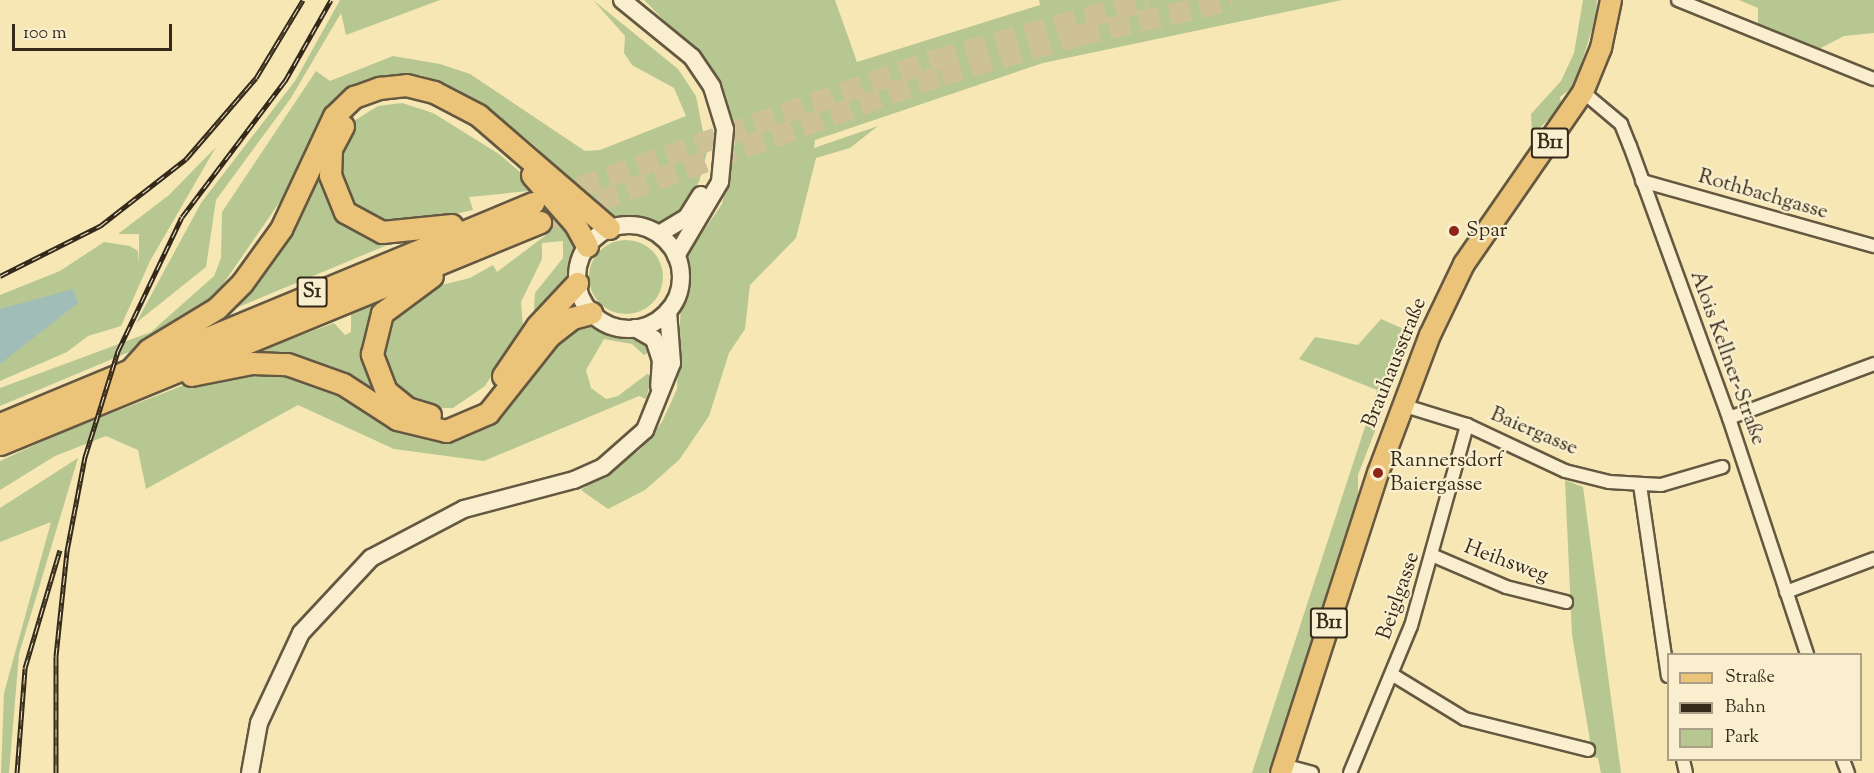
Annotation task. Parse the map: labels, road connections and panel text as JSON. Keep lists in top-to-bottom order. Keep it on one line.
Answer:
{"streets":{"highway":["S1"],"main road":["B11","Brauhausstraße"],"street":["Rothbachgasse","Alois Kellner-Straße","Baiergasse","Heihsweg","Beiglgasse"]},"crossings":[["Rothbachgasse","Alois Kellner-Straße"],["Alois Kellner-Straße","Brauhausstraße"],["Brauhausstraße","Baiergasse"],["Baiergasse","Beiglgasse"],["Heihsweg","Beiglgasse"]],"places":["Spar","Rannersdorf Baiergasse"],"legend":["Straße","Bahn","Park"],"scale_bar":"100 m"}
